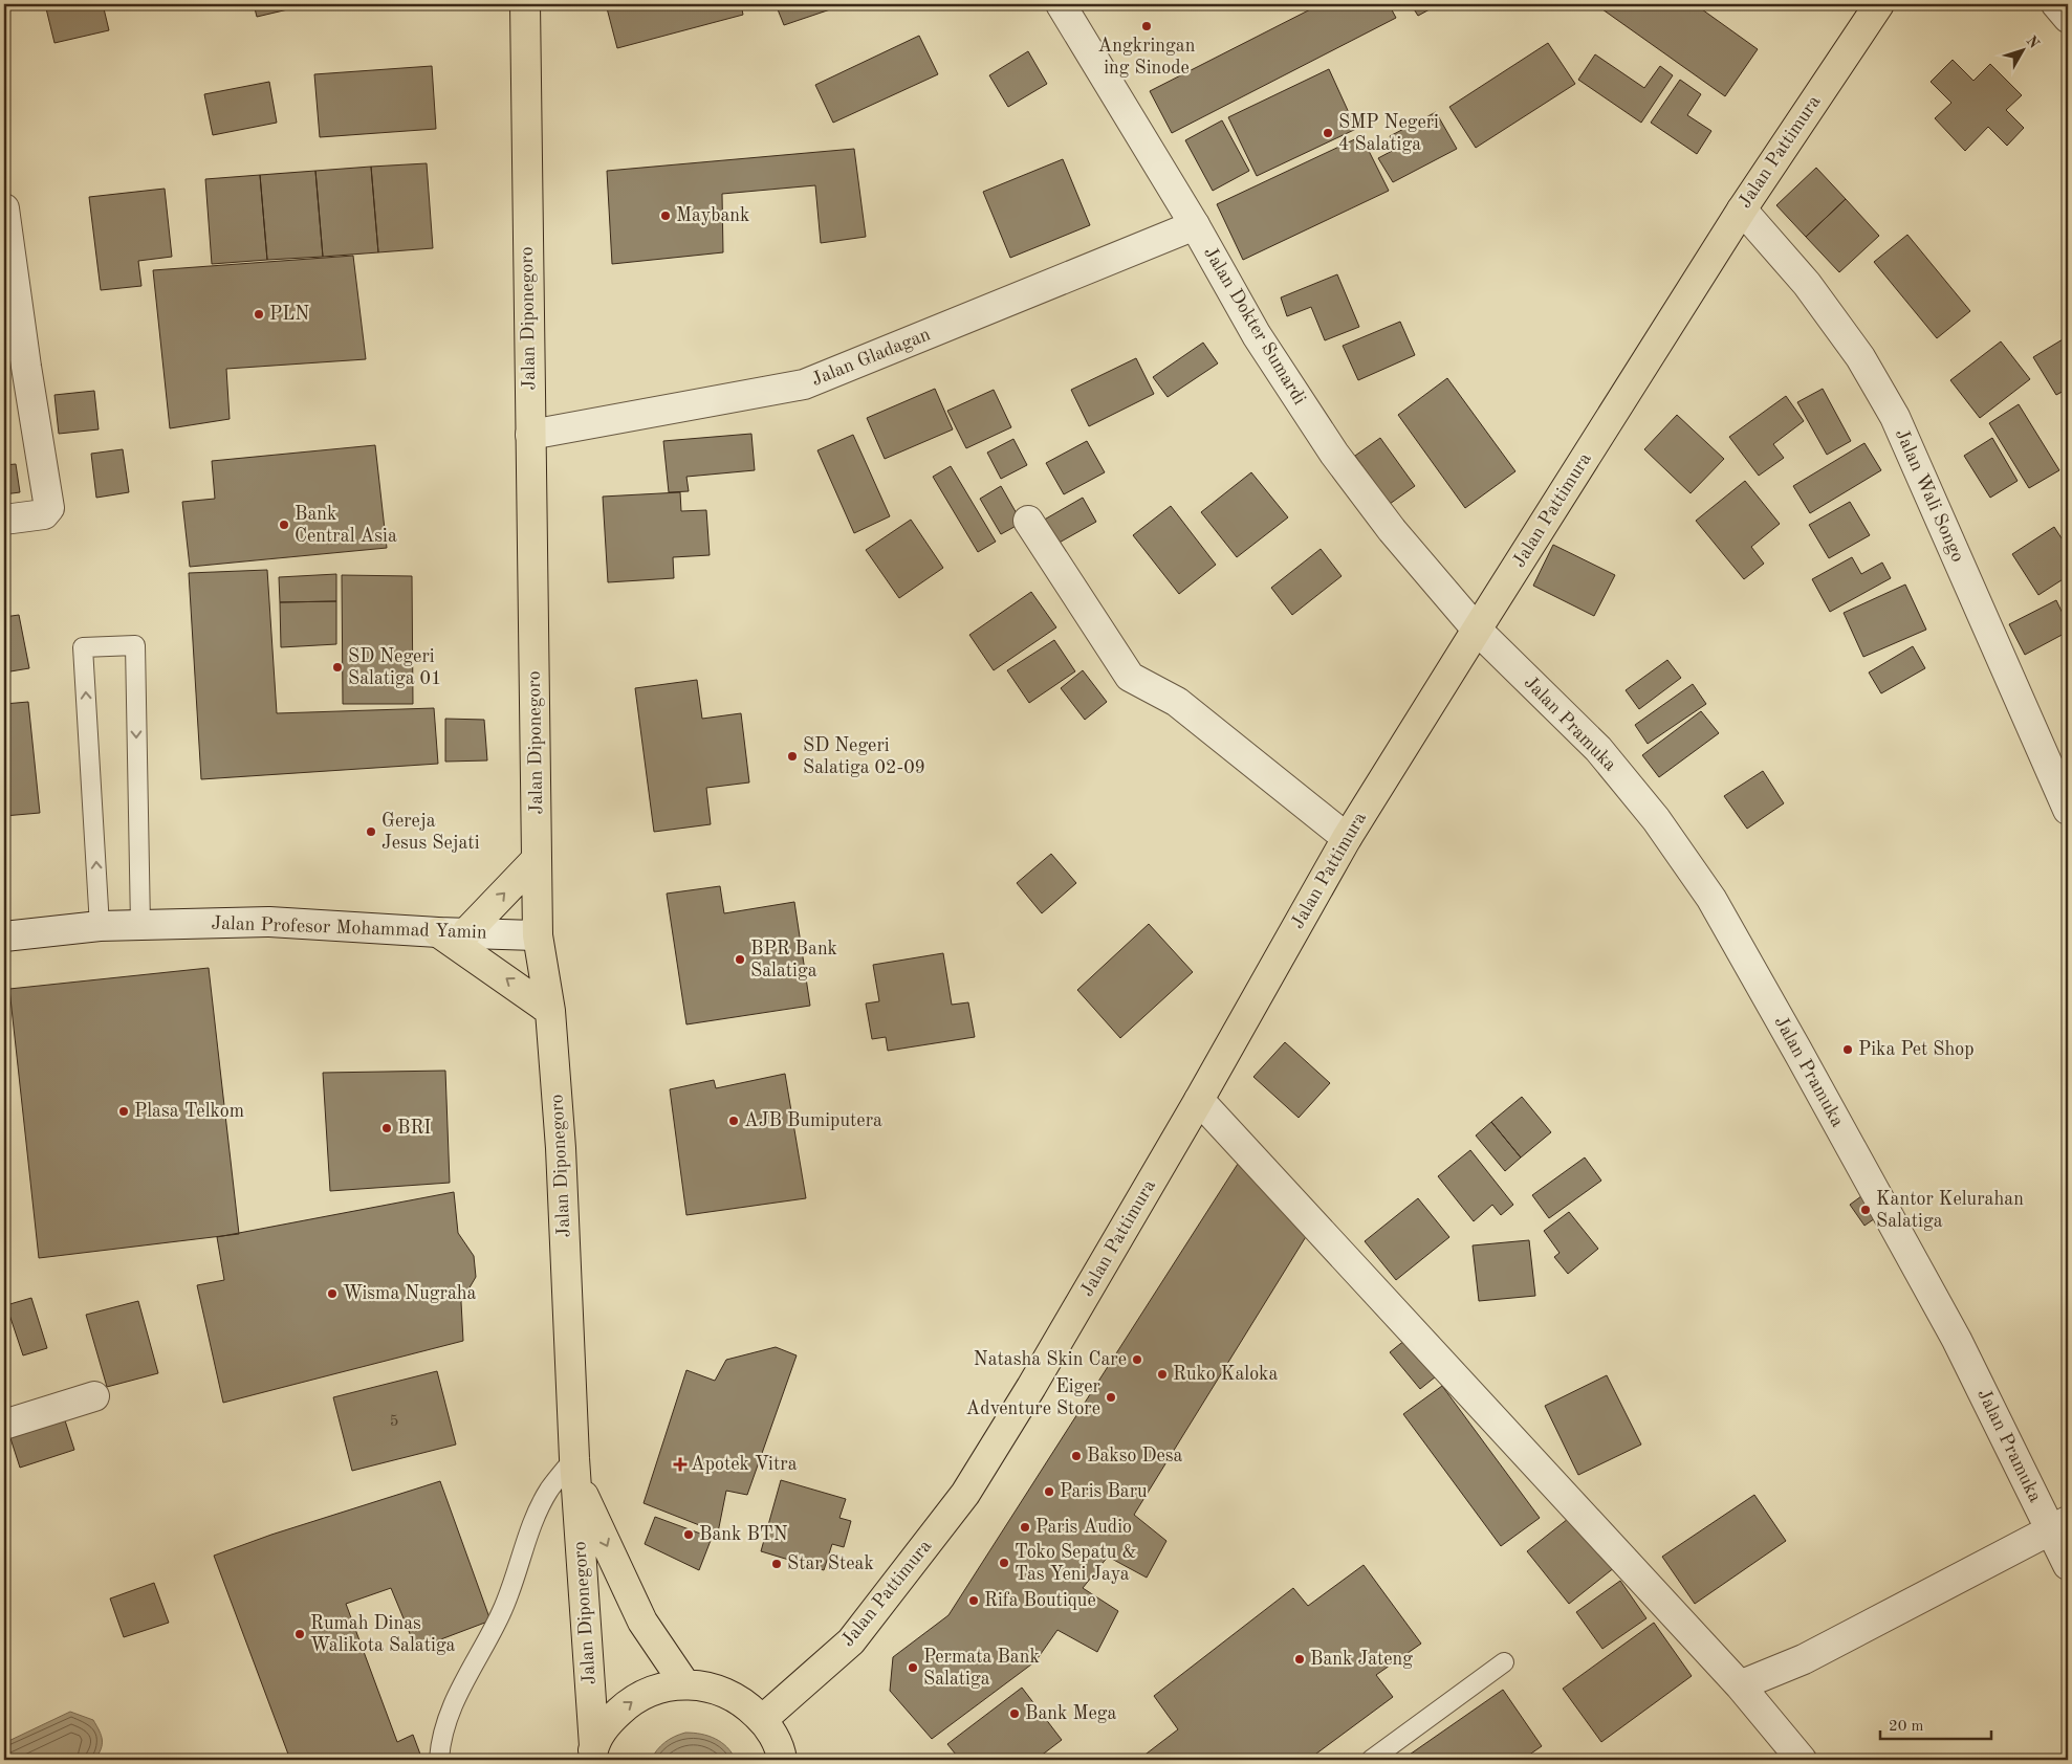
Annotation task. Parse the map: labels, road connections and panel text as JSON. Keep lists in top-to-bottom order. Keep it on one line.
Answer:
{"streets":{"main road":["Jalan Pattimura","Jalan Diponegoro"],"street":["Jalan Dokter Sumardi","Jalan Gladagan","Jalan Wali Songo","Jalan Pramuka","Jalan Profesor Mohammad Yamin"]},"crossings":[["Jalan Pattimura","Jalan Dokter Sumardi"],["Jalan Pattimura","Jalan Wali Songo"],["Jalan Pattimura","Jalan Pramuka"],["Jalan Diponegoro","Jalan Gladagan"],["Jalan Diponegoro","Jalan Profesor Mohammad Yamin"],["Jalan Dokter Sumardi","Jalan Gladagan"],["Jalan Dokter Sumardi","Jalan Pramuka"]],"places":{"other":["Angkringan ing Sinode","SMP Negeri 4 Salatiga","Maybank","PLN","Bank Central Asia","SD Negeri Salatiga 01","SD Negeri Salatiga 02-09","Gereja Jesus Sejati","BPR Bank Salatiga","Pika Pet Shop","Plasa Telkom","AJB Bumiputera","BRI","Kantor Kelurahan Salatiga","Wisma Nugraha","Natasha Skin Care","Ruko Kaloka","Eiger Adventure Store","Bakso Desa","Paris Baru","Paris Audio","Bank BTN","Toko Sepatu & Tas Yeni Jaya","Star Steak","Rifa Boutique","Rumah Dinas Walikota Salatiga","Bank Jateng","Permata Bank Salatiga","Bank Mega"],"health":["Apotek Vitra"]},"house_numbers":["5"],"scale_bar":"20 m","north":"top right"}
